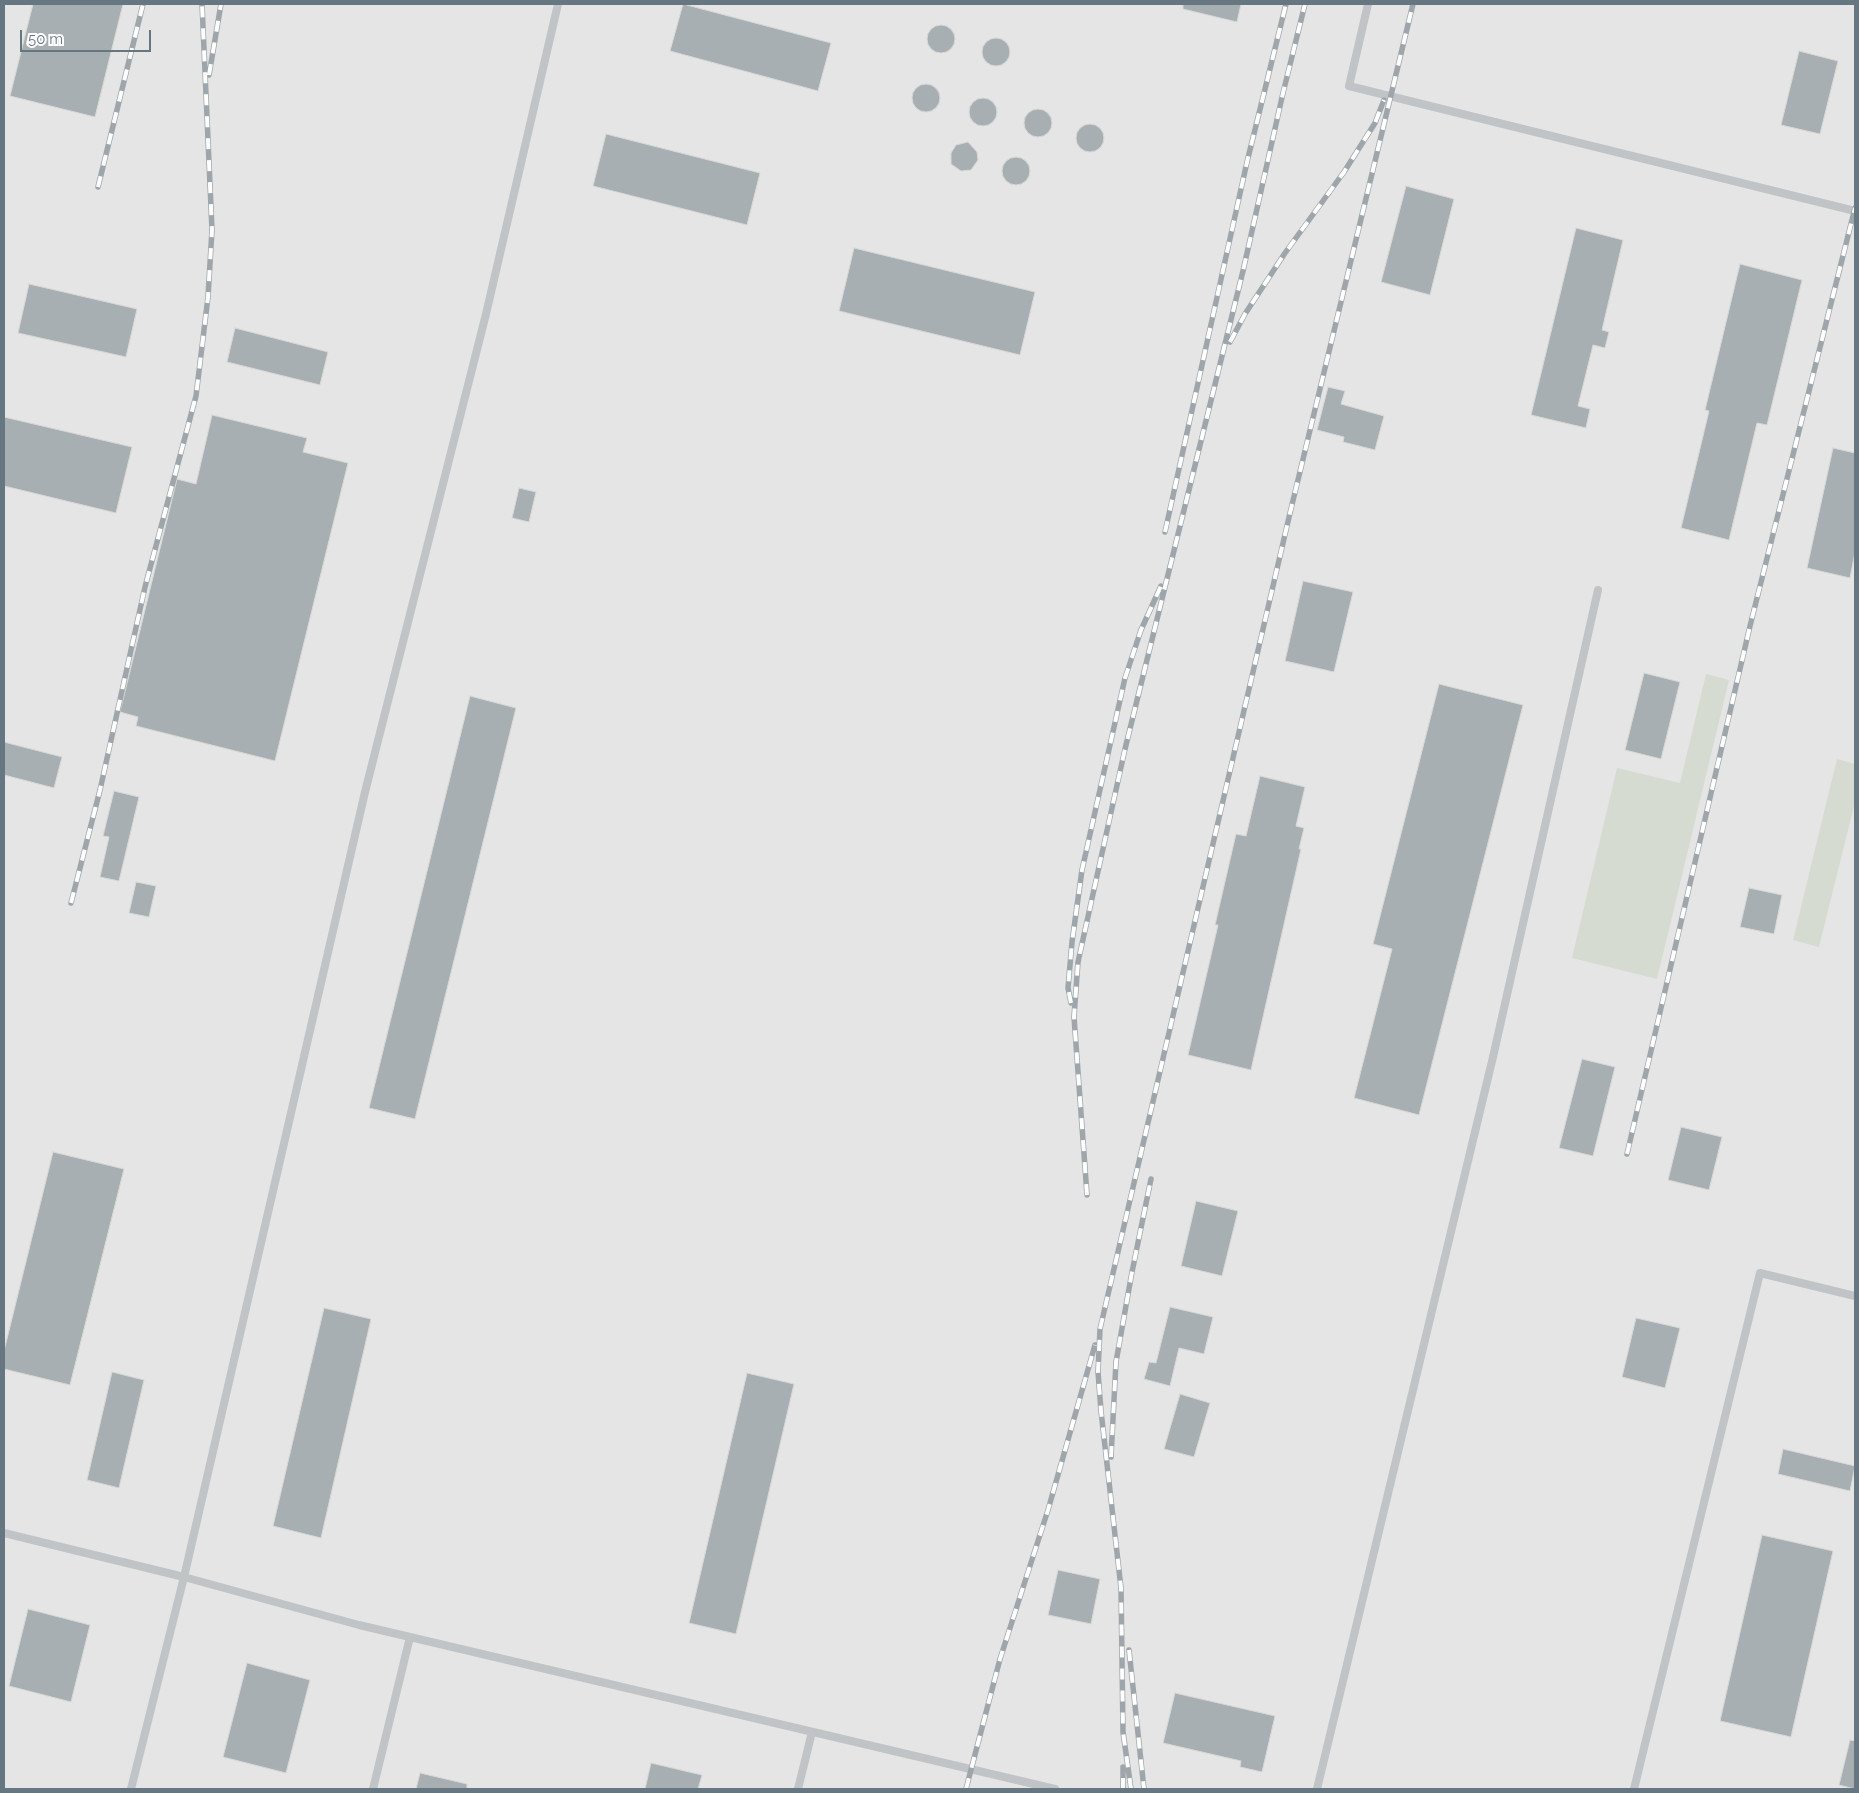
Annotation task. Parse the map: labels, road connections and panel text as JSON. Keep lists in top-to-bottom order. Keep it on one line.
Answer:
{"scale_bar":"50 m"}
